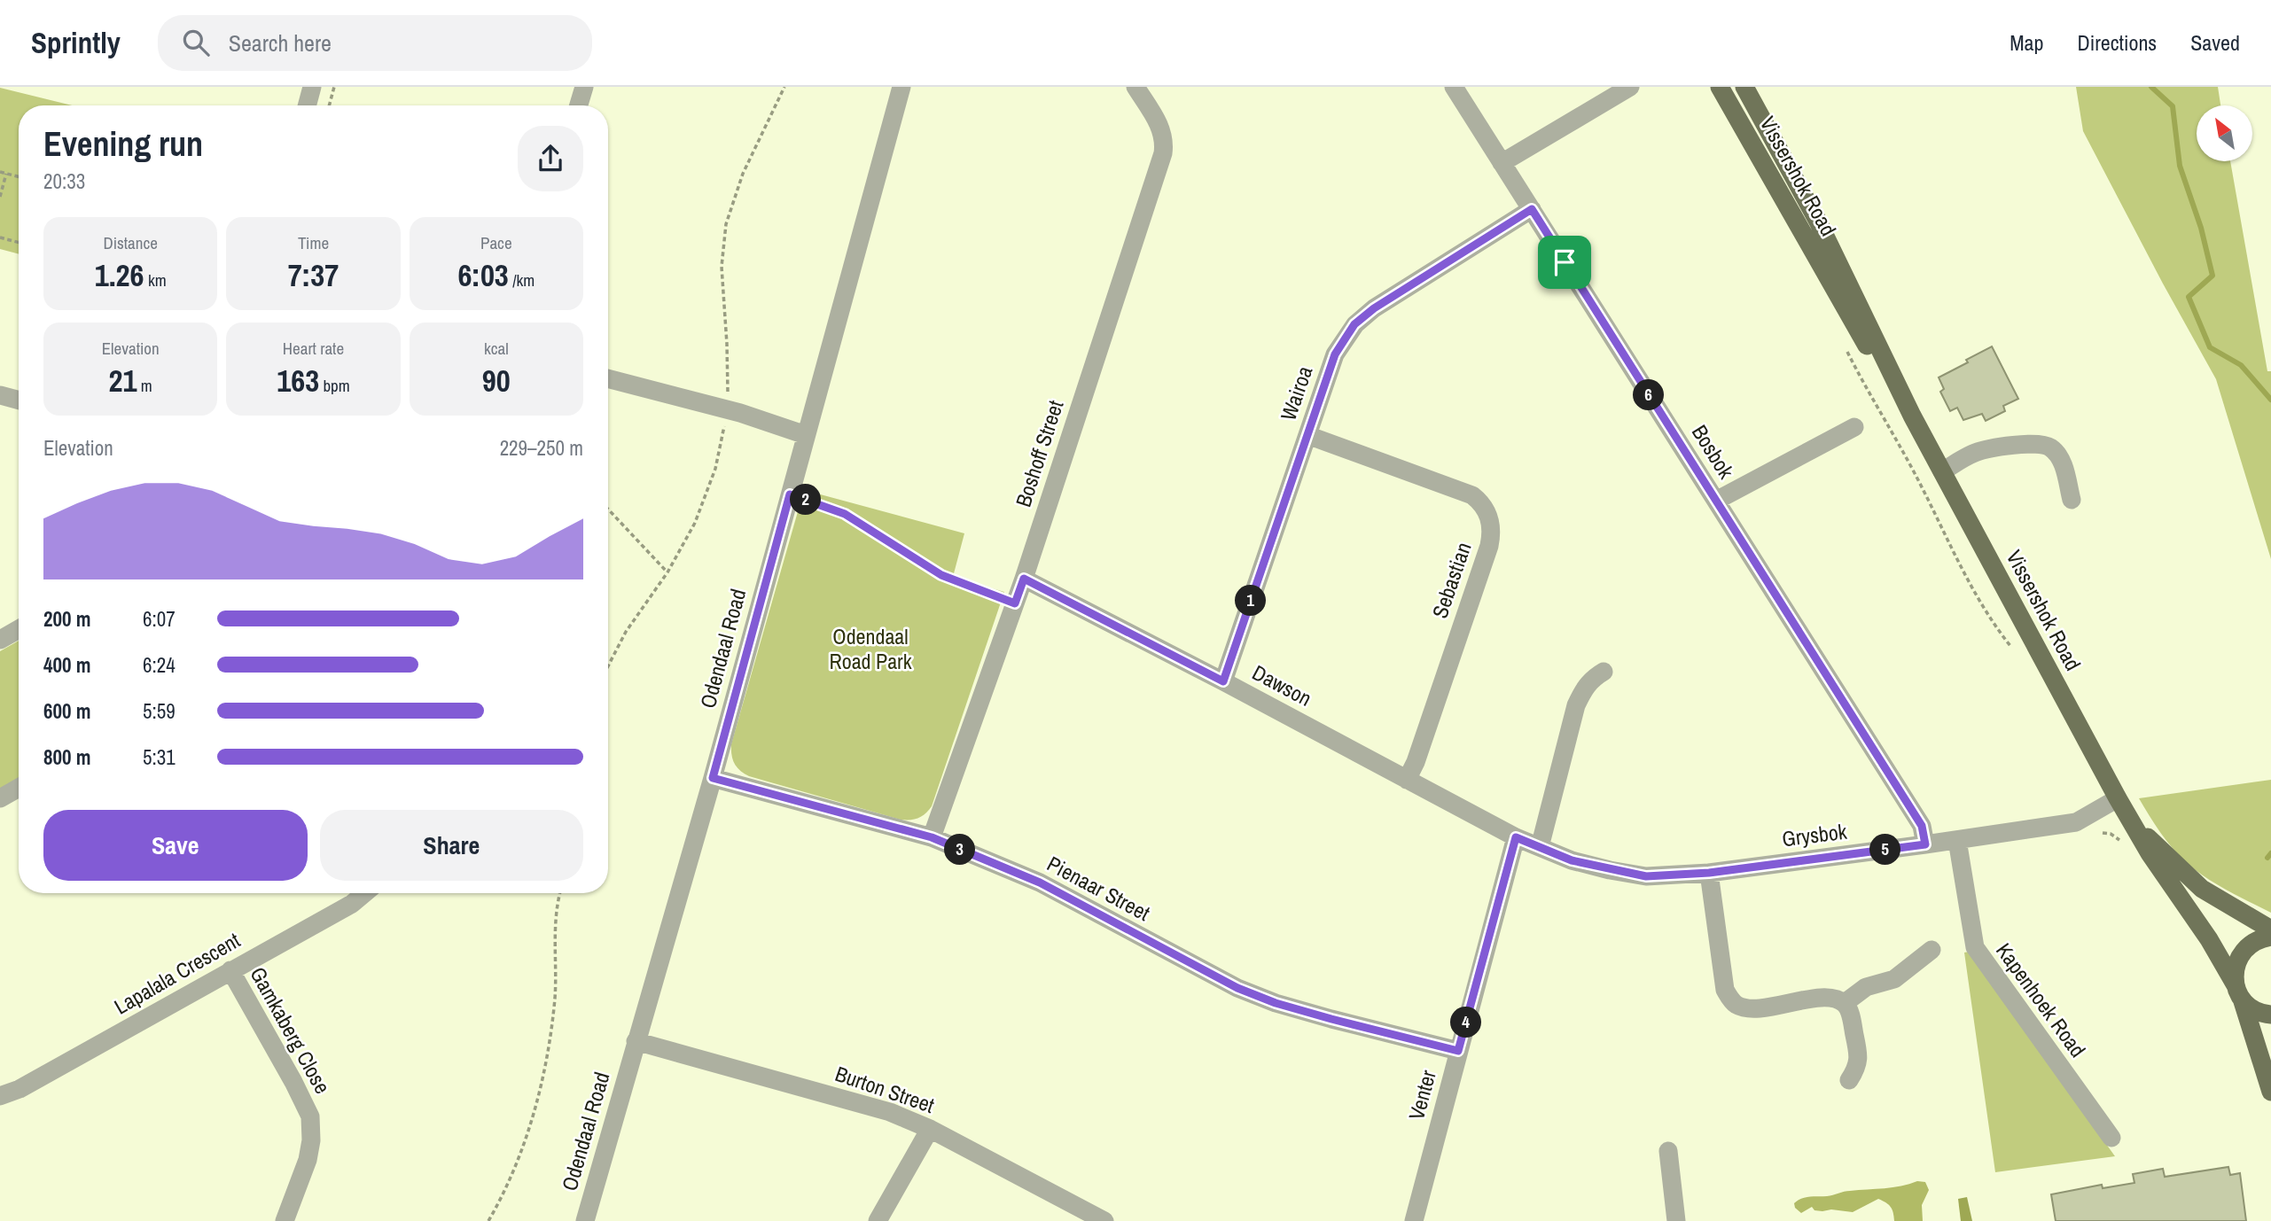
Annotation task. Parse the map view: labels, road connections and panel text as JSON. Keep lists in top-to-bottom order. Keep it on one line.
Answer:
{"streets":{"main road":["Vissershok Road"],"street":["Wairoa","Bosbok","Boshoff Street","Sebastian","Odendaal Road","Dawson","Grysbok","Pienaar Street","Lapalala Crescent","Kapenhoek Road","Gamkaberg Close","Burton Street","Venter"]},"crossings":[["Vissershok Road","Grysbok"],["Wairoa","Bosbok"],["Wairoa","Sebastian"],["Wairoa","Dawson"],["Bosbok","Grysbok"],["Boshoff Street","Dawson"],["Boshoff Street","Pienaar Street"],["Sebastian","Dawson"],["Odendaal Road","Pienaar Street"],["Odendaal Road","Burton Street"],["Dawson","Grysbok"],["Dawson","Venter"],["Grysbok","Kapenhoek Road"],["Grysbok","Venter"],["Pienaar Street","Venter"],["Lapalala Crescent","Gamkaberg Close"]],"parks":["Odendaal Road Park"],"north":"top left","page":{"header":"Sprintly","search":"Search here","nav":["Map","Directions","Saved"],"heading":["Evening run","20:33"],"stats":[["Distance","1.26 km"],["Time","7:37"],["Pace","6:03 /km"],["Elevation","21 m"],["Heart rate","163 bpm"],["kcal","90"]],"pins":["6","2","1","3","5","4"],"chart":["Elevation","229–250 m"],"list":[{"name":"200 m","note":"6:07"},{"name":"400 m","note":"6:24"},{"name":"600 m","note":"5:59"},{"name":"800 m","note":"5:31"}],"buttons":["Save","Share"]}}
